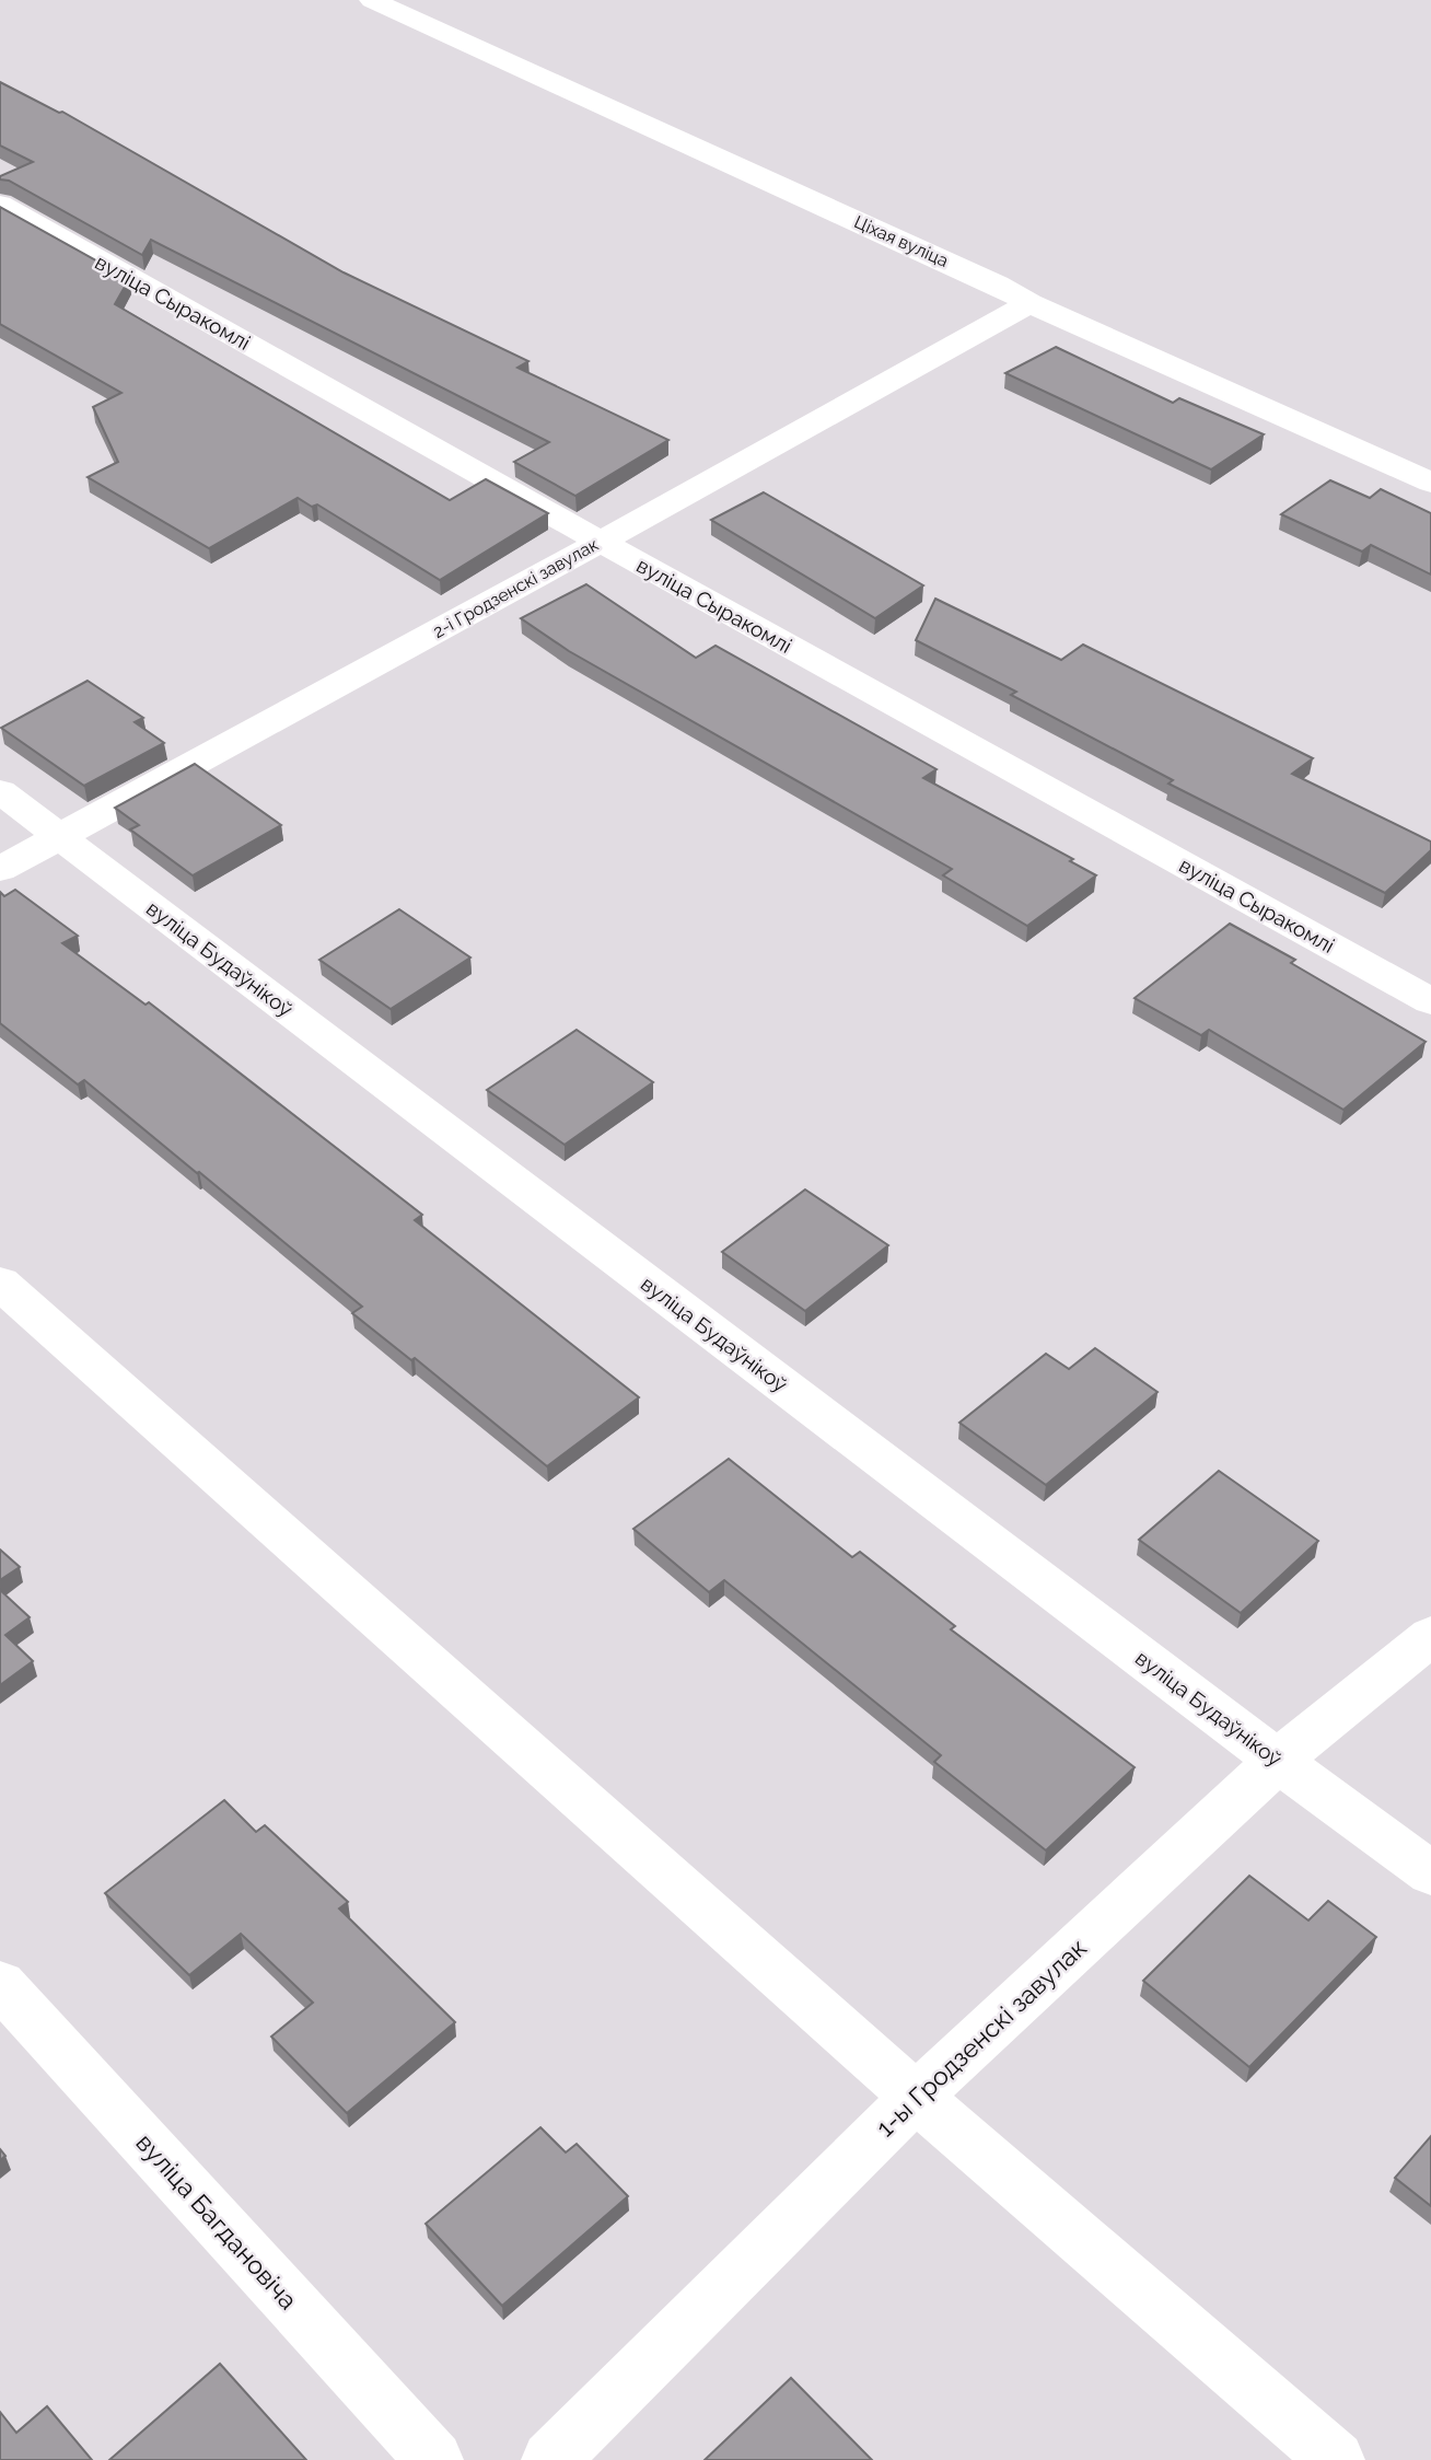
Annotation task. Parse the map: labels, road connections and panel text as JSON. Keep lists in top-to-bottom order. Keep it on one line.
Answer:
{"streets":{"street":["Ціхая вуліца","вуліца Сыракомлі","2-і Гродзенскі завулак","вуліца Будаўнікоў","1-ы Гродзенскі завулак","вуліца Багдановіча"]},"crossings":[["Ціхая вуліца","2-і Гродзенскі завулак"],["вуліца Сыракомлі","2-і Гродзенскі завулак"],["2-і Гродзенскі завулак","вуліца Будаўнікоў"],["вуліца Будаўнікоў","1-ы Гродзенскі завулак"]]}
